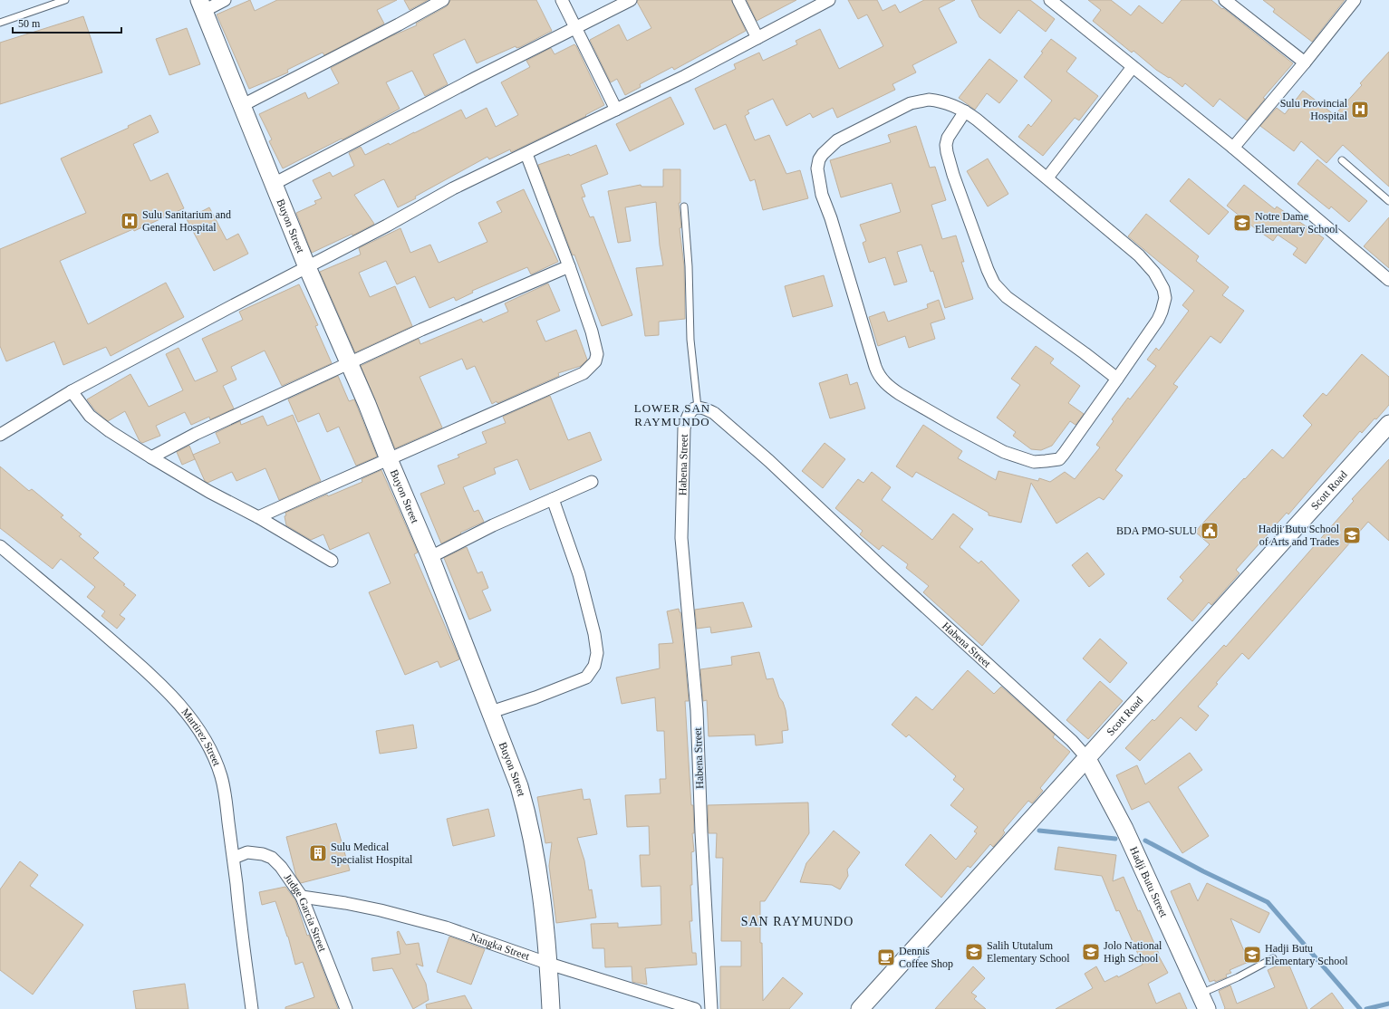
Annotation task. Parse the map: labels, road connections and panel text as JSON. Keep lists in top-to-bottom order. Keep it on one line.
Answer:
{"streets":{"main road":["Buyon Street","Scott Road","Hadji Butu Street"],"street":["Habena Street","Martirez Street","Judge Garcia Street","Nangka Street"]},"crossings":[["Buyon Street","Nangka Street"],["Habena Street","Scott Road"],["Habena Street","Hadji Butu Street"],["Scott Road","Hadji Butu Street"],["Martirez Street","Judge Garcia Street"],["Judge Garcia Street","Nangka Street"]],"districts":["LOWER SAN RAYMUNDO","SAN RAYMUNDO"],"places":{"hospital":["Sulu Provincial Hospital","Sulu Sanitarium and General Hospital"],"school or university":["Notre Dame Elementary School","Hadji Butu School of Arts and Trades","Salih Ututalum Elementary School","Jolo National High School","Hadji Butu Elementary School"],"public building":["BDA PMO-SULU"],"building":["Sulu Medical Specialist Hospital"],"cafe":["Dennis Coffee Shop"]},"scale_bar":"50 m"}
